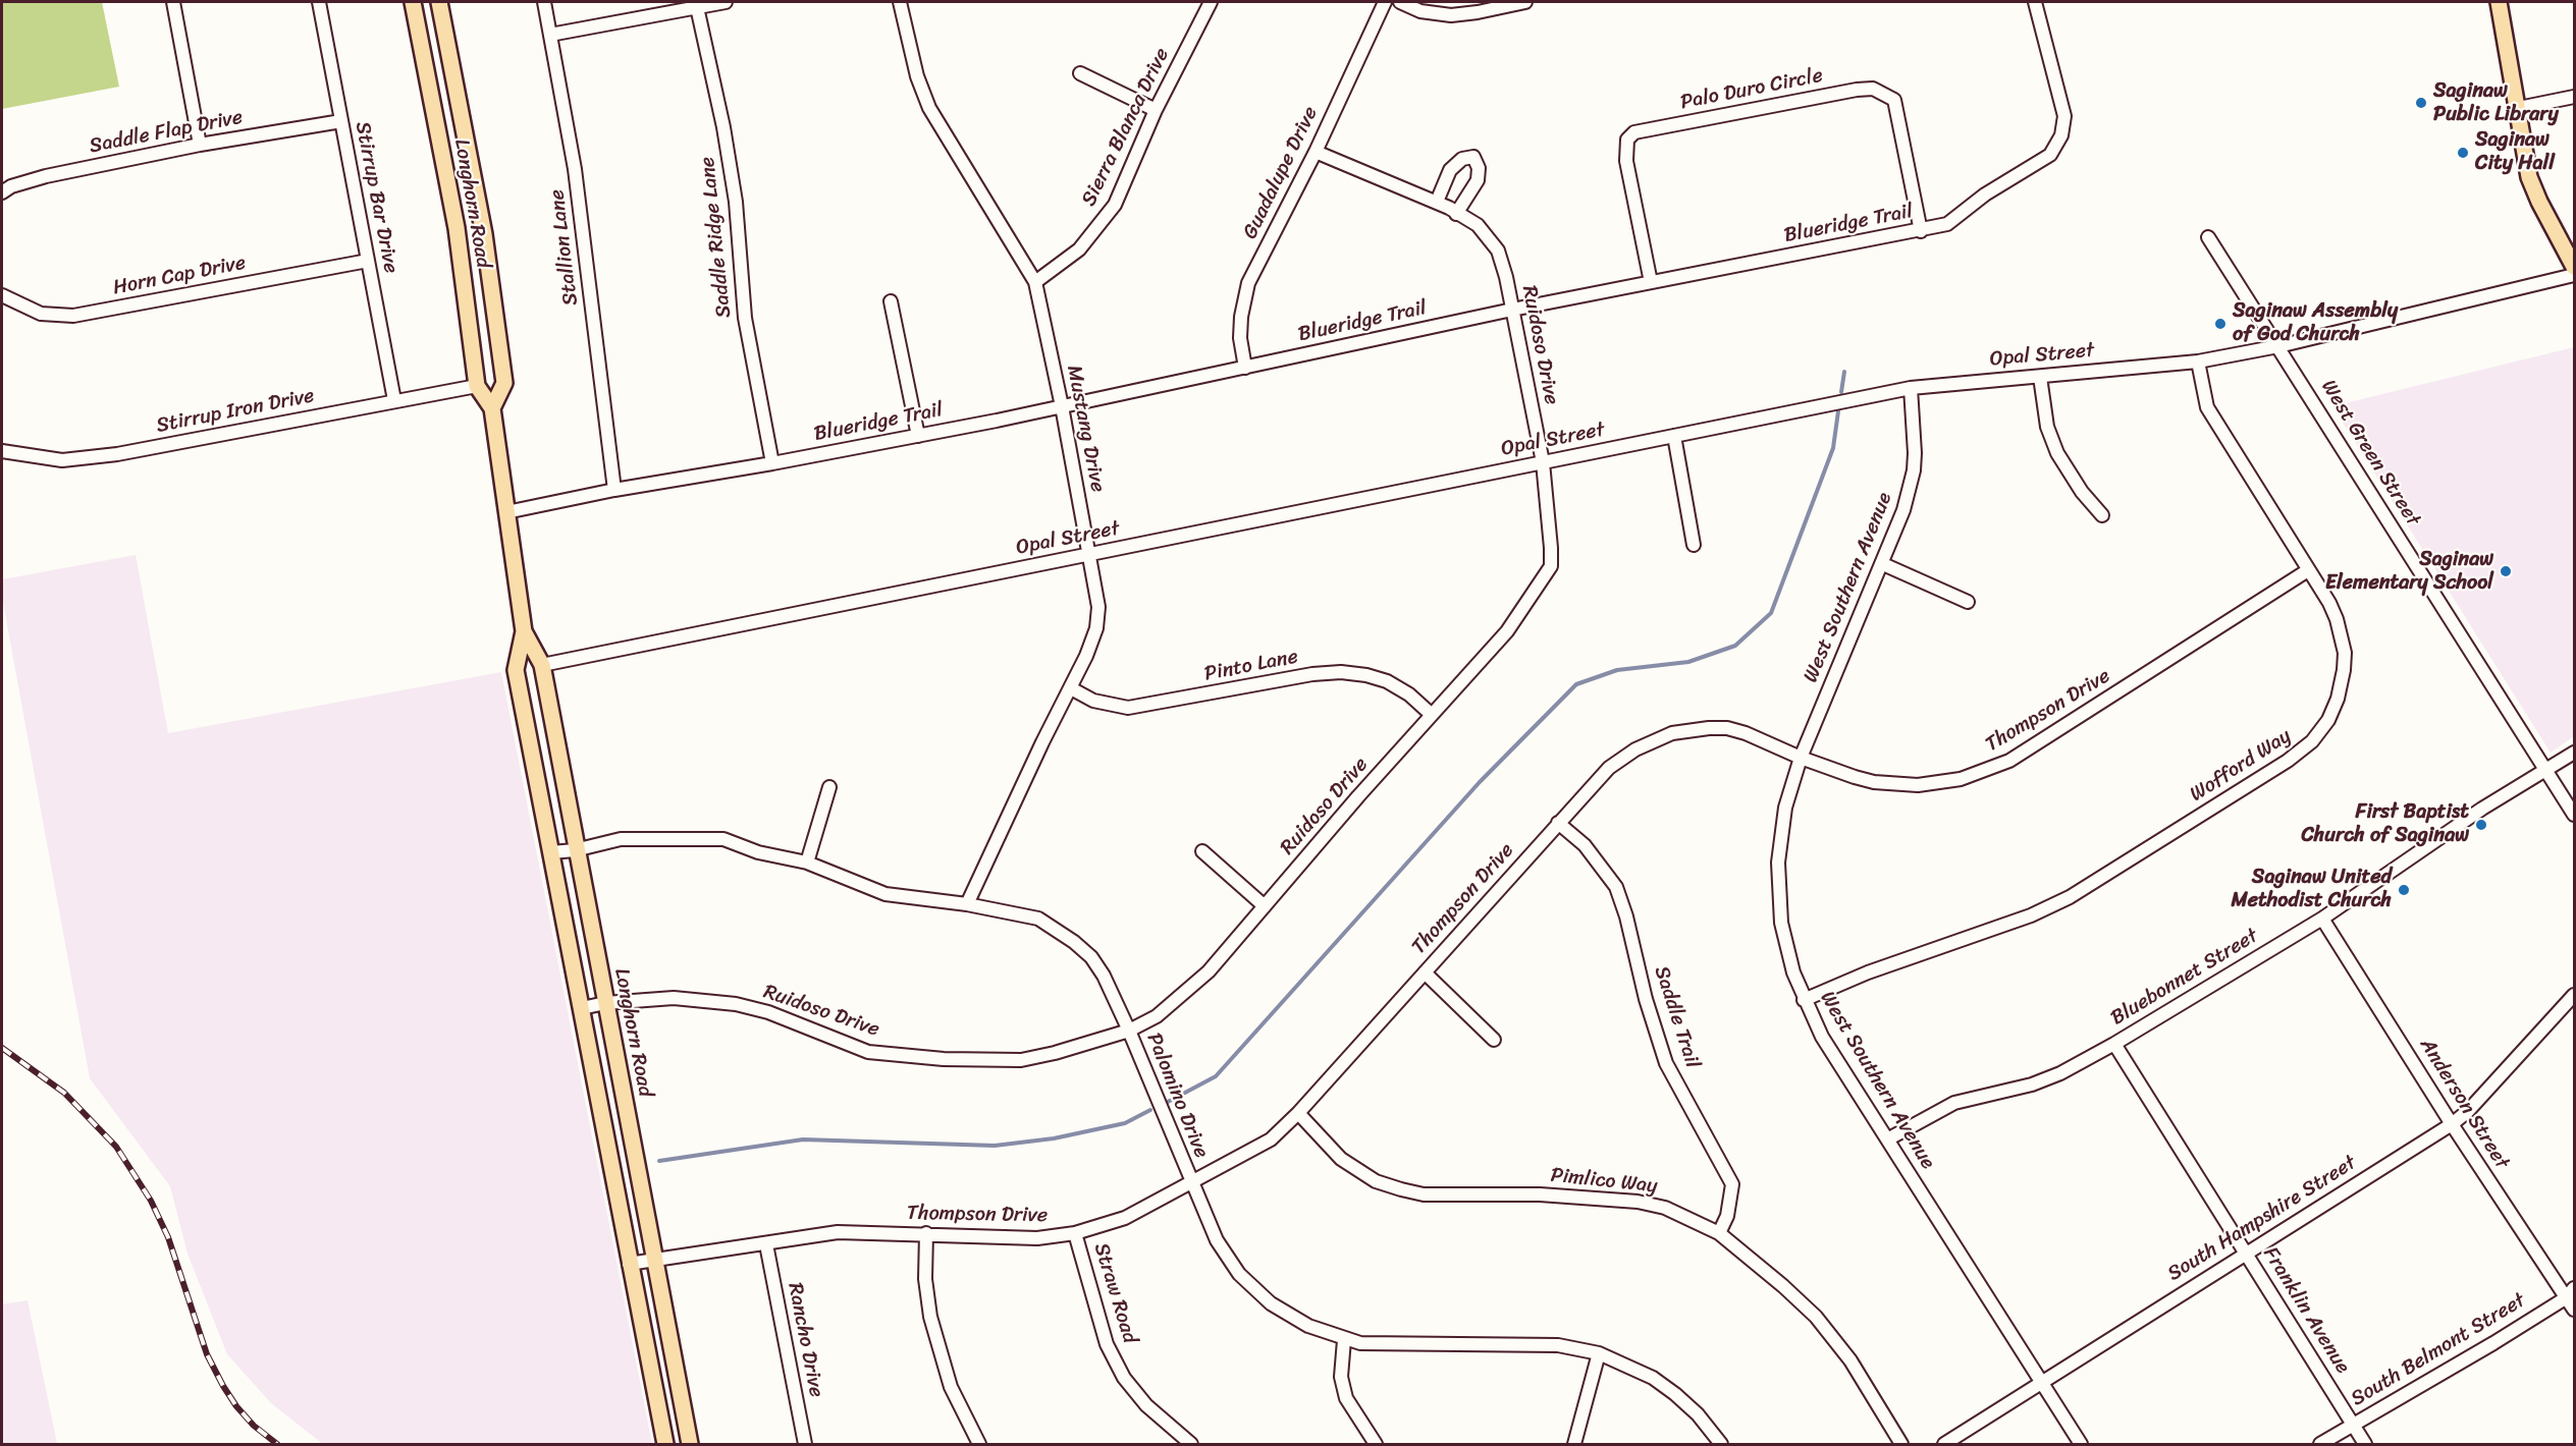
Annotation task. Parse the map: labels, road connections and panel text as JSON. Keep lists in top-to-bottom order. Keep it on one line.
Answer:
{"streets":{"main road":["Longhorn Road"],"street":["Palo Duro Circle","Sierra Blanca Drive","Saddle Flap Drive","Guadalupe Drive","Stirrup Bar Drive","Blueridge Trail","Saddle Ridge Lane","Stallion Lane","Horn Cap Drive","Ruidoso Drive","Opal Street","Stirrup Iron Drive","Mustang Drive","West Green Street","West Southern Avenue","Pinto Lane","Thompson Drive","Wofford Way","Bluebonnet Street","Saddle Trail","Palomino Drive","Anderson Street","Pimlico Way","South Hampshire Street","Straw Road","Franklin Avenue","Rancho Drive","South Belmont Street"]},"crossings":[["Palo Duro Circle","Blueridge Trail"],["Sierra Blanca Drive","Mustang Drive"],["Saddle Flap Drive","Stirrup Bar Drive"],["Guadalupe Drive","Blueridge Trail"],["Guadalupe Drive","Ruidoso Drive"],["Stirrup Bar Drive","Horn Cap Drive"],["Stirrup Bar Drive","Stirrup Iron Drive"],["Longhorn Road","Blueridge Trail"],["Longhorn Road","Ruidoso Drive"],["Longhorn Road","Opal Street"],["Longhorn Road","Stirrup Iron Drive"],["Longhorn Road","Thompson Drive"],["Longhorn Road","Palomino Drive"],["Blueridge Trail","Saddle Ridge Lane"],["Blueridge Trail","Stallion Lane"],["Blueridge Trail","Ruidoso Drive"],["Blueridge Trail","Mustang Drive"],["Ruidoso Drive","Opal Street"],["Ruidoso Drive","Pinto Lane"],["Ruidoso Drive","Palomino Drive"],["Opal Street","Mustang Drive"],["Opal Street","West Green Street"],["Opal Street","West Southern Avenue"],["Opal Street","Wofford Way"],["Mustang Drive","Pinto Lane"],["Mustang Drive","Palomino Drive"],["West Green Street","Bluebonnet Street"],["West Southern Avenue","Thompson Drive"],["West Southern Avenue","Wofford Way"],["West Southern Avenue","Bluebonnet Street"],["West Southern Avenue","South Hampshire Street"],["Thompson Drive","Wofford Way"],["Thompson Drive","Saddle Trail"],["Thompson Drive","Palomino Drive"],["Thompson Drive","Pimlico Way"],["Thompson Drive","Straw Road"],["Thompson Drive","Rancho Drive"],["Bluebonnet Street","Anderson Street"],["Bluebonnet Street","Franklin Avenue"],["Saddle Trail","Pimlico Way"],["Anderson Street","South Hampshire Street"],["Anderson Street","South Belmont Street"],["South Hampshire Street","Franklin Avenue"],["Franklin Avenue","South Belmont Street"]],"places":["Saginaw Public Library","Saginaw City Hall","Saginaw Assembly of God Church","Saginaw Elementary School","First Baptist Church of Saginaw","Saginaw United Methodist Church"]}
